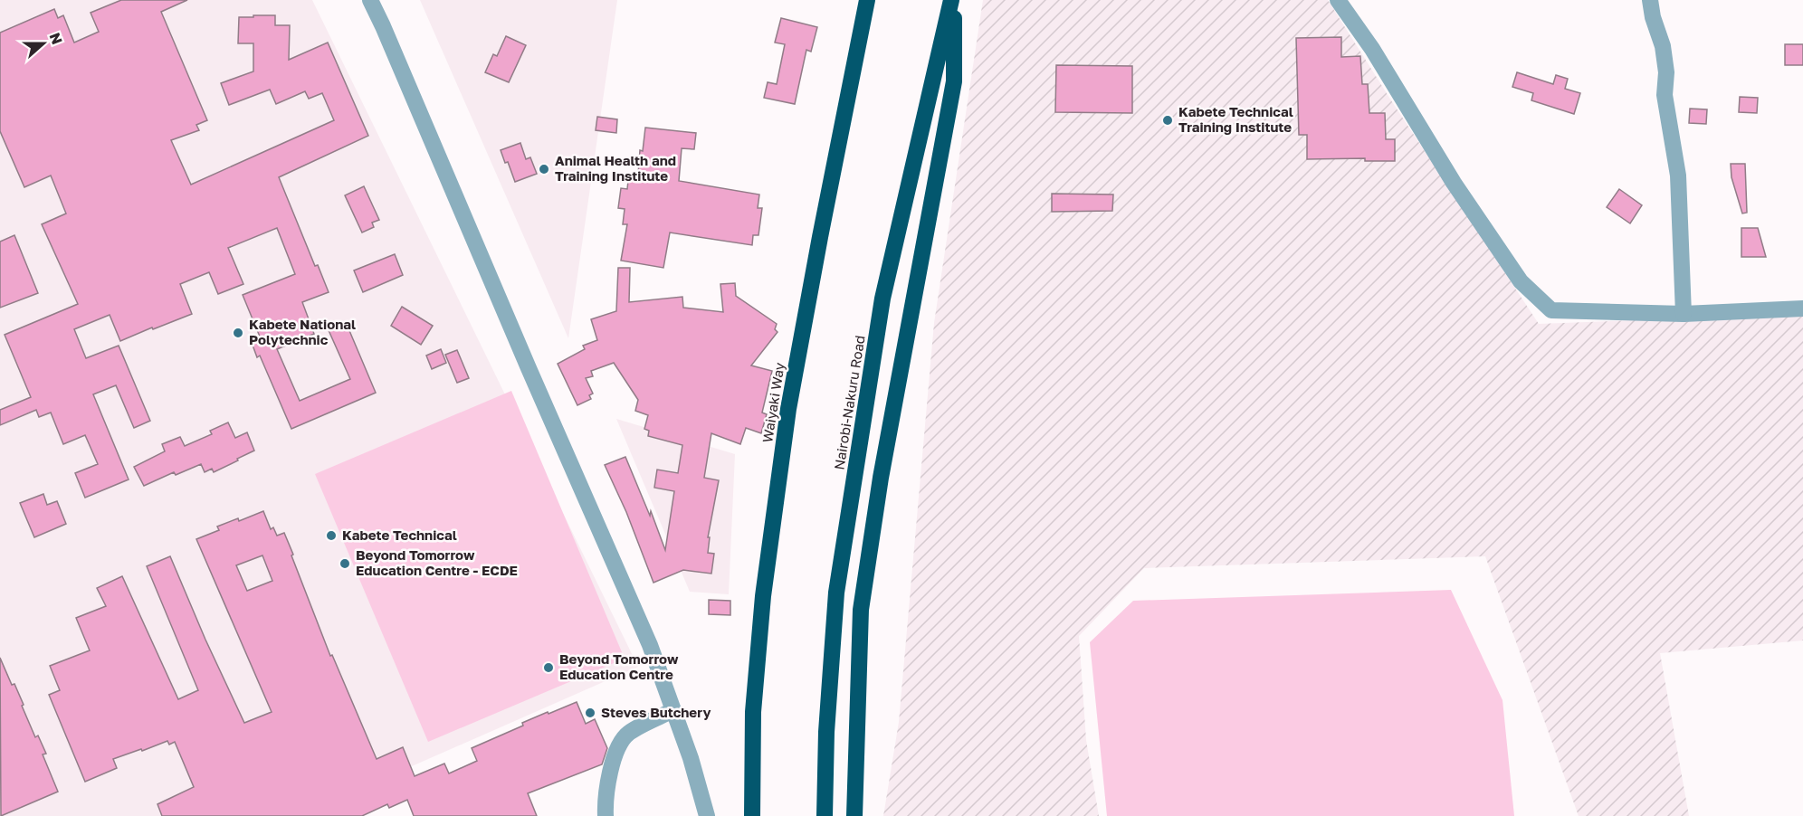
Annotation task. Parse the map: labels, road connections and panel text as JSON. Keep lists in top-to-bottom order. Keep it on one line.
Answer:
{"streets":{"highway":["Waiyaki Way","Nairobi-Nakuru Road"]},"places":["Kabete Technical Training Institute","Animal Health and Training Institute","Kabete National Polytechnic","Kabete Technical","Beyond Tomorrow Education Centre - ECDE","Beyond Tomorrow Education Centre","Steves Butchery"],"north":"right"}
